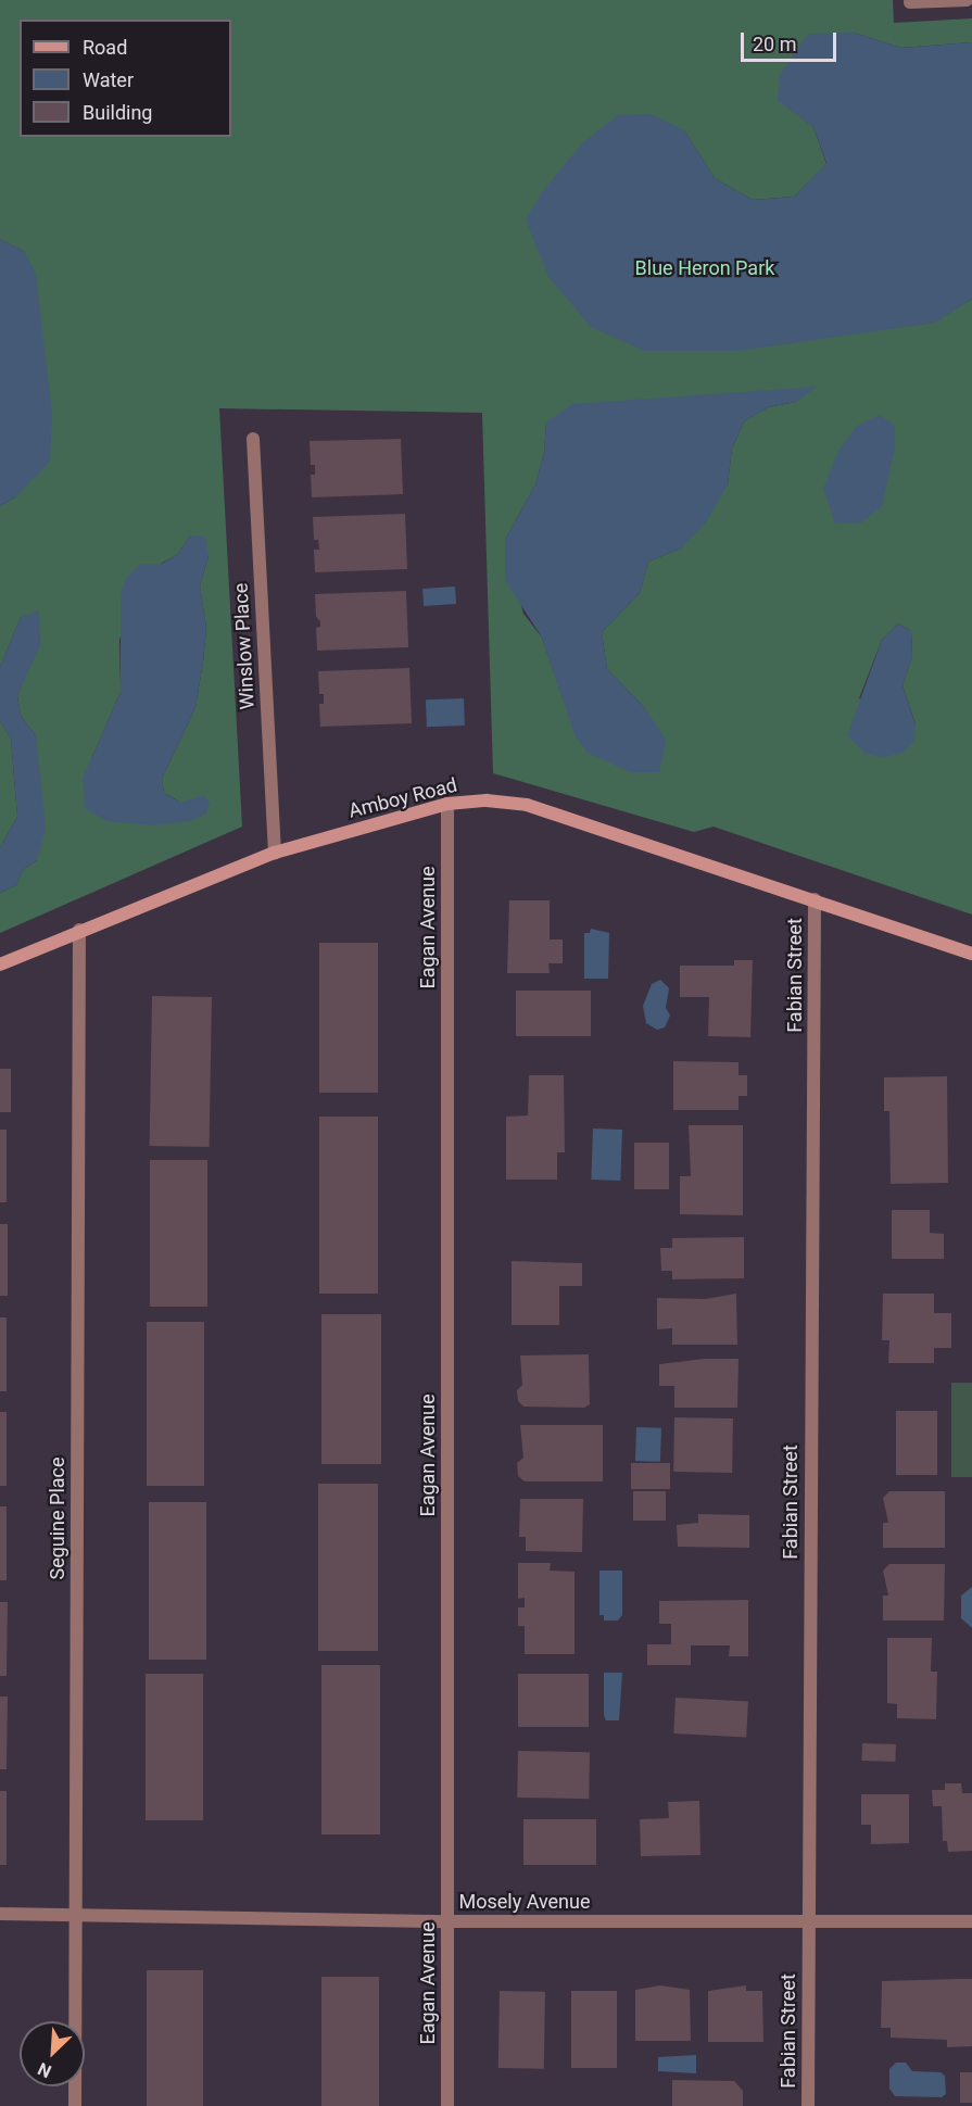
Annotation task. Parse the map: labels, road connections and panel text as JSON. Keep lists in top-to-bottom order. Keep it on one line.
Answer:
{"streets":{"main road":["Amboy Road"],"street":["Winslow Place","Eagan Avenue","Fabian Street","Seguine Place","Mosely Avenue"]},"crossings":[["Winslow Place","Amboy Road"],["Amboy Road","Eagan Avenue"],["Amboy Road","Fabian Street"],["Amboy Road","Seguine Place"],["Eagan Avenue","Mosely Avenue"],["Fabian Street","Mosely Avenue"],["Seguine Place","Mosely Avenue"]],"parks":["Blue Heron Park"],"legend":["Road","Water","Building"],"scale_bar":"20 m","north":"bottom left"}
